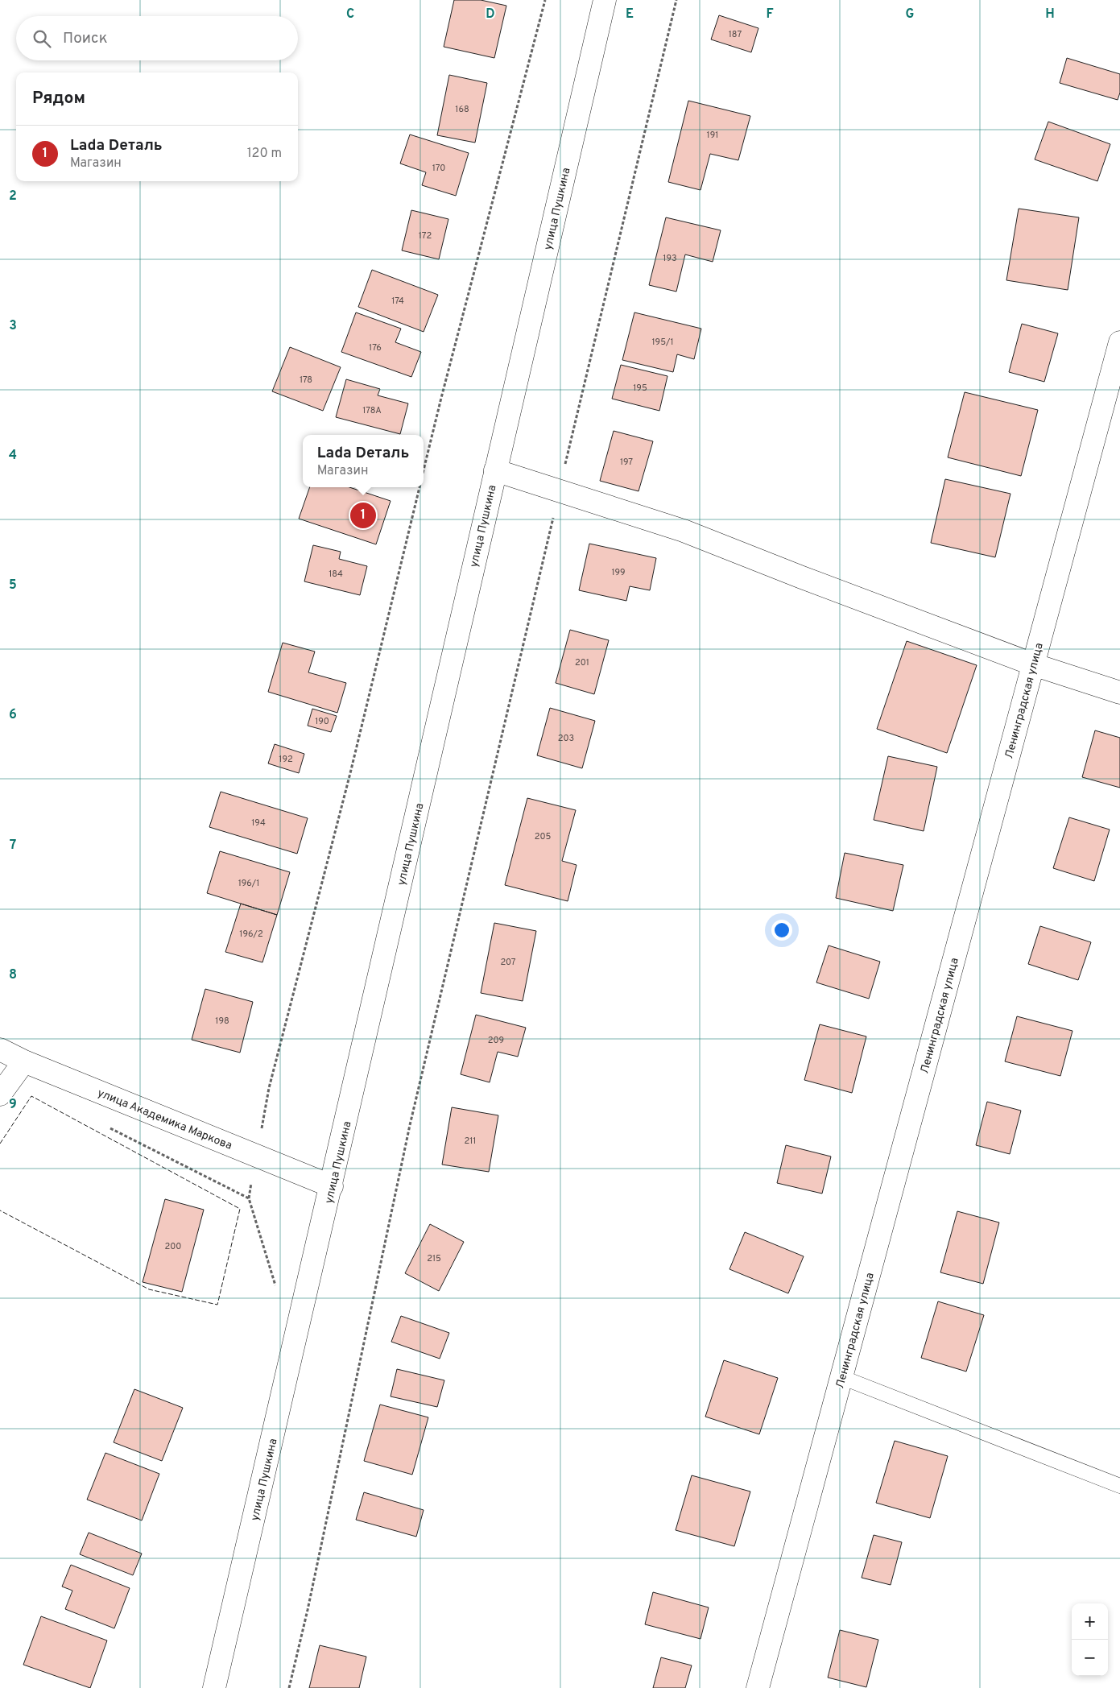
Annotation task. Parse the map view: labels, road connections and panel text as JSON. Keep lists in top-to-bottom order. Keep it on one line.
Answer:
{"streets":{"street":["улица Пушкина","Ленинградская улица","улица Академика Маркова"]},"crossings":[["улица Пушкина","улица Академика Маркова"]],"house_numbers":["187","168","191","170","172","193","174","195/1","176","178","195","178А","197","199","184","201","190","203","192","194","205","196/1","196/2","207","198","209","211","200","215"],"page":{"search":"Поиск","heading":"Рядом","list":[{"mark":"1","name":"Lada Dеталь","note":"Магазин","value":"120 m"}],"popup":["Lada Dеталь","Магазин"],"pins":"1","map_buttons":["+","−"]},"grid":{"columns":["C","D","E","F","G","H"],"rows":["2","3","4","5","6","7","8","9"]}}
